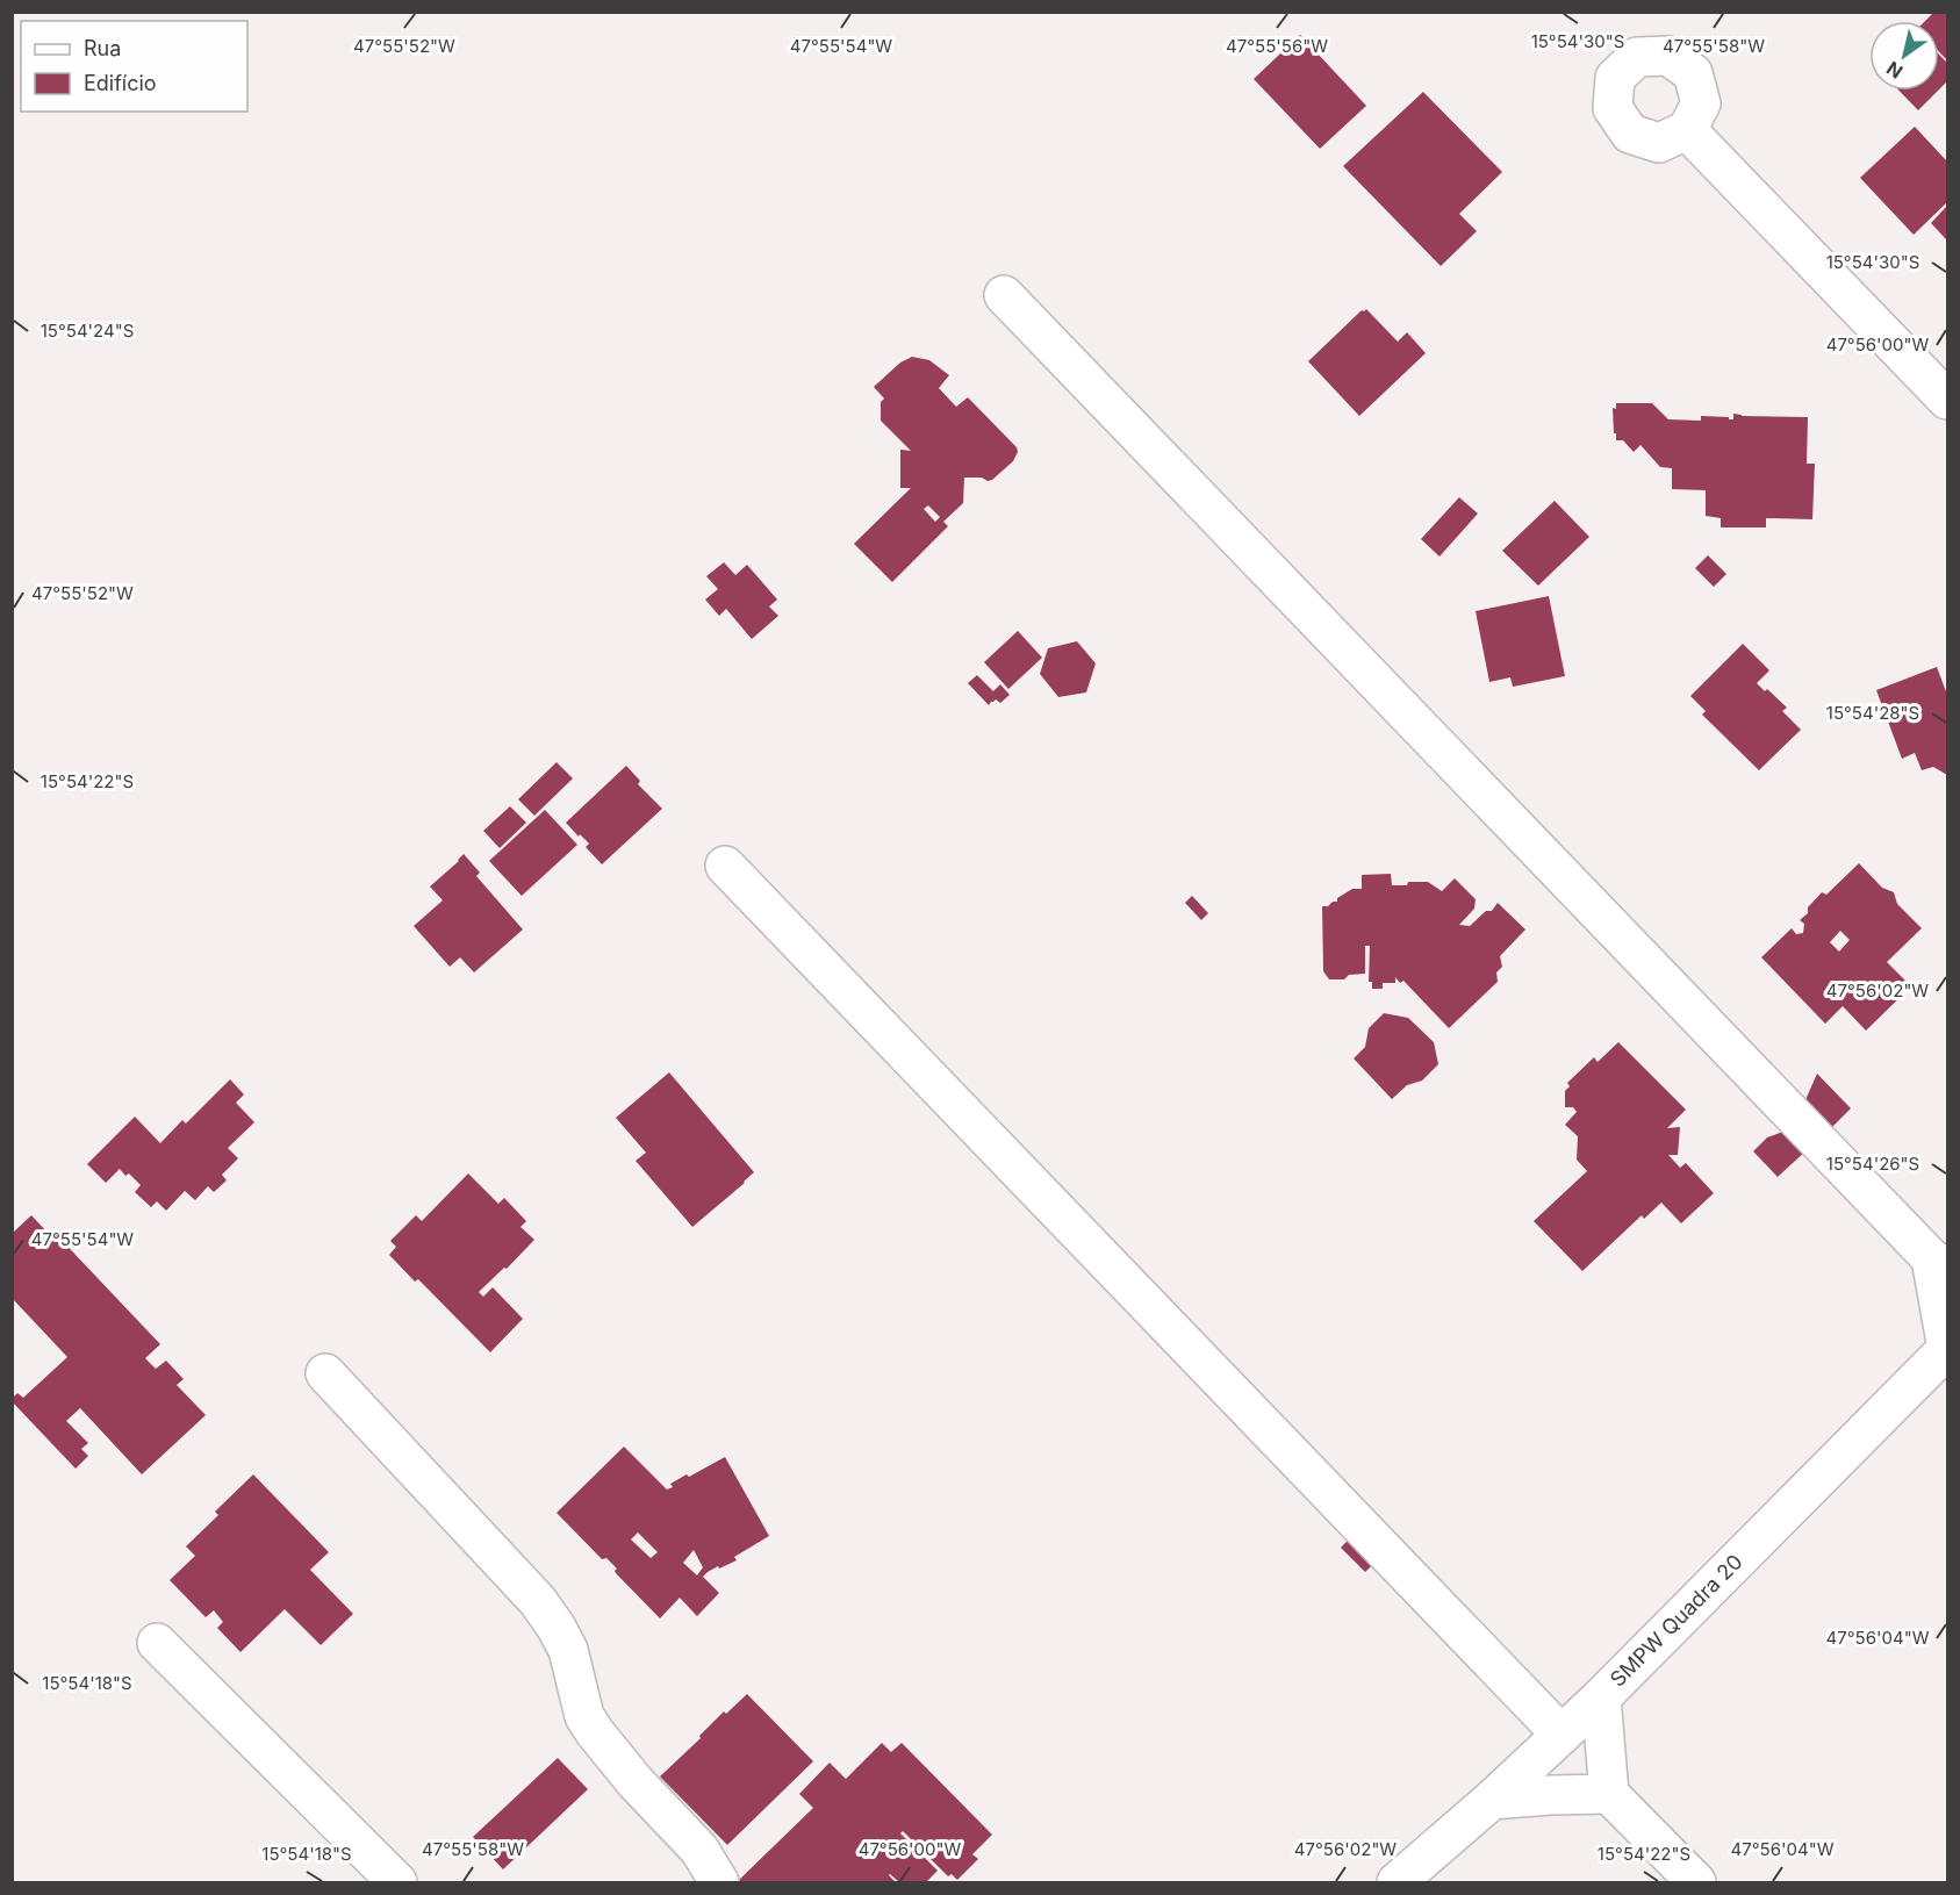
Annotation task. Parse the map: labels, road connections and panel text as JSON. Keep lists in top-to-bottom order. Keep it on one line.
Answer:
{"streets":{"street":["SMPW Quadra 20"]},"legend":["Rua","Edifício"],"north":"bottom left","coordinates":["15°54'30\"S","47°55'52\"W","47°55'54\"W","47°55'56\"W","47°55'58\"W","15°54'24\"S","47°56'00\"W","15°54'28\"S","15°54'22\"S","47°56'02\"W","15°54'26\"S","47°56'04\"W","15°54'18\"S"]}
